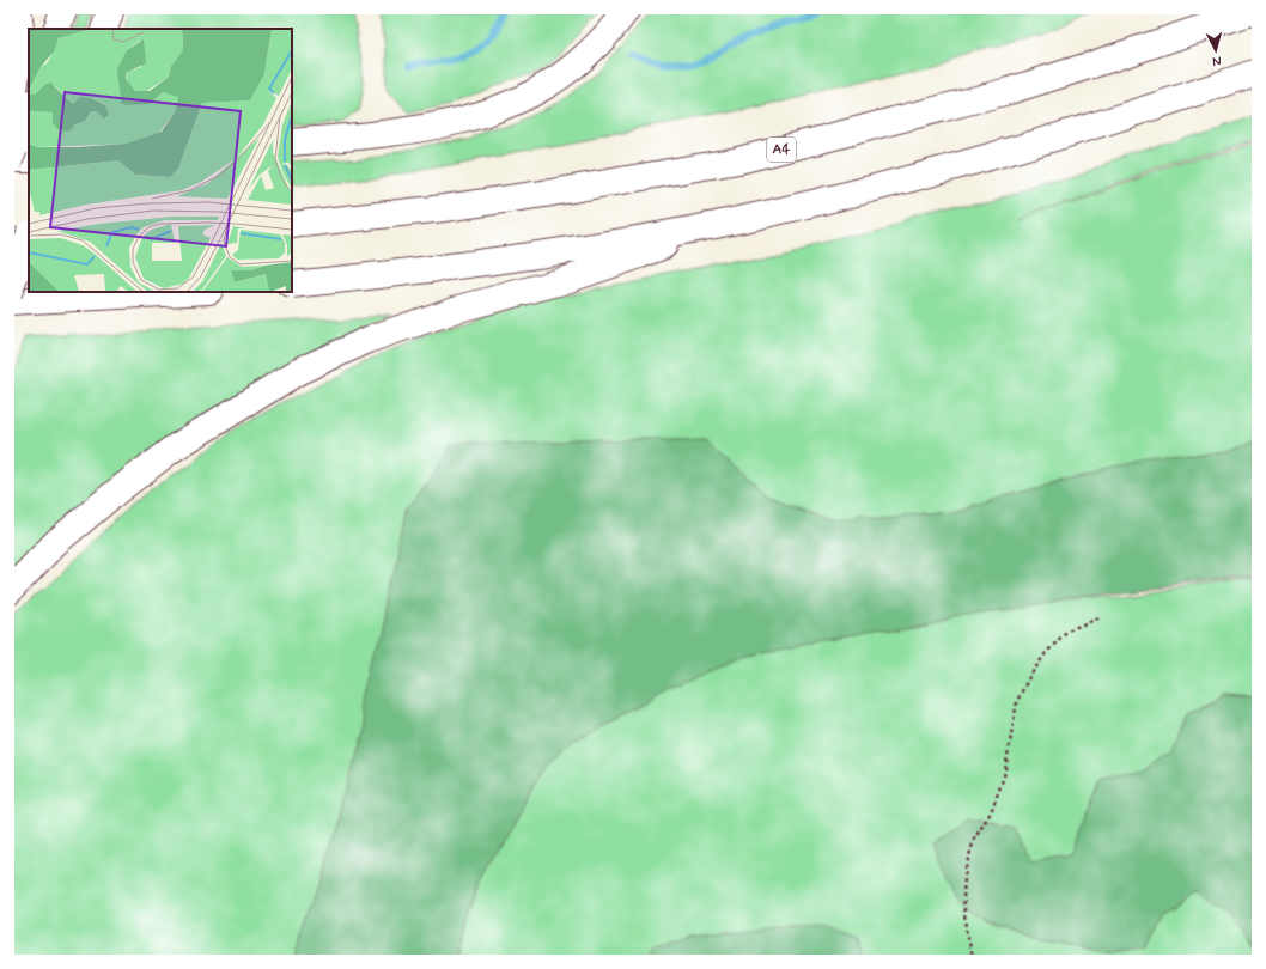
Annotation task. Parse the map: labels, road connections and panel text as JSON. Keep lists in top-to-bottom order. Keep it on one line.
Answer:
{"streets":{"main road":["A4"]},"north":"bottom"}
